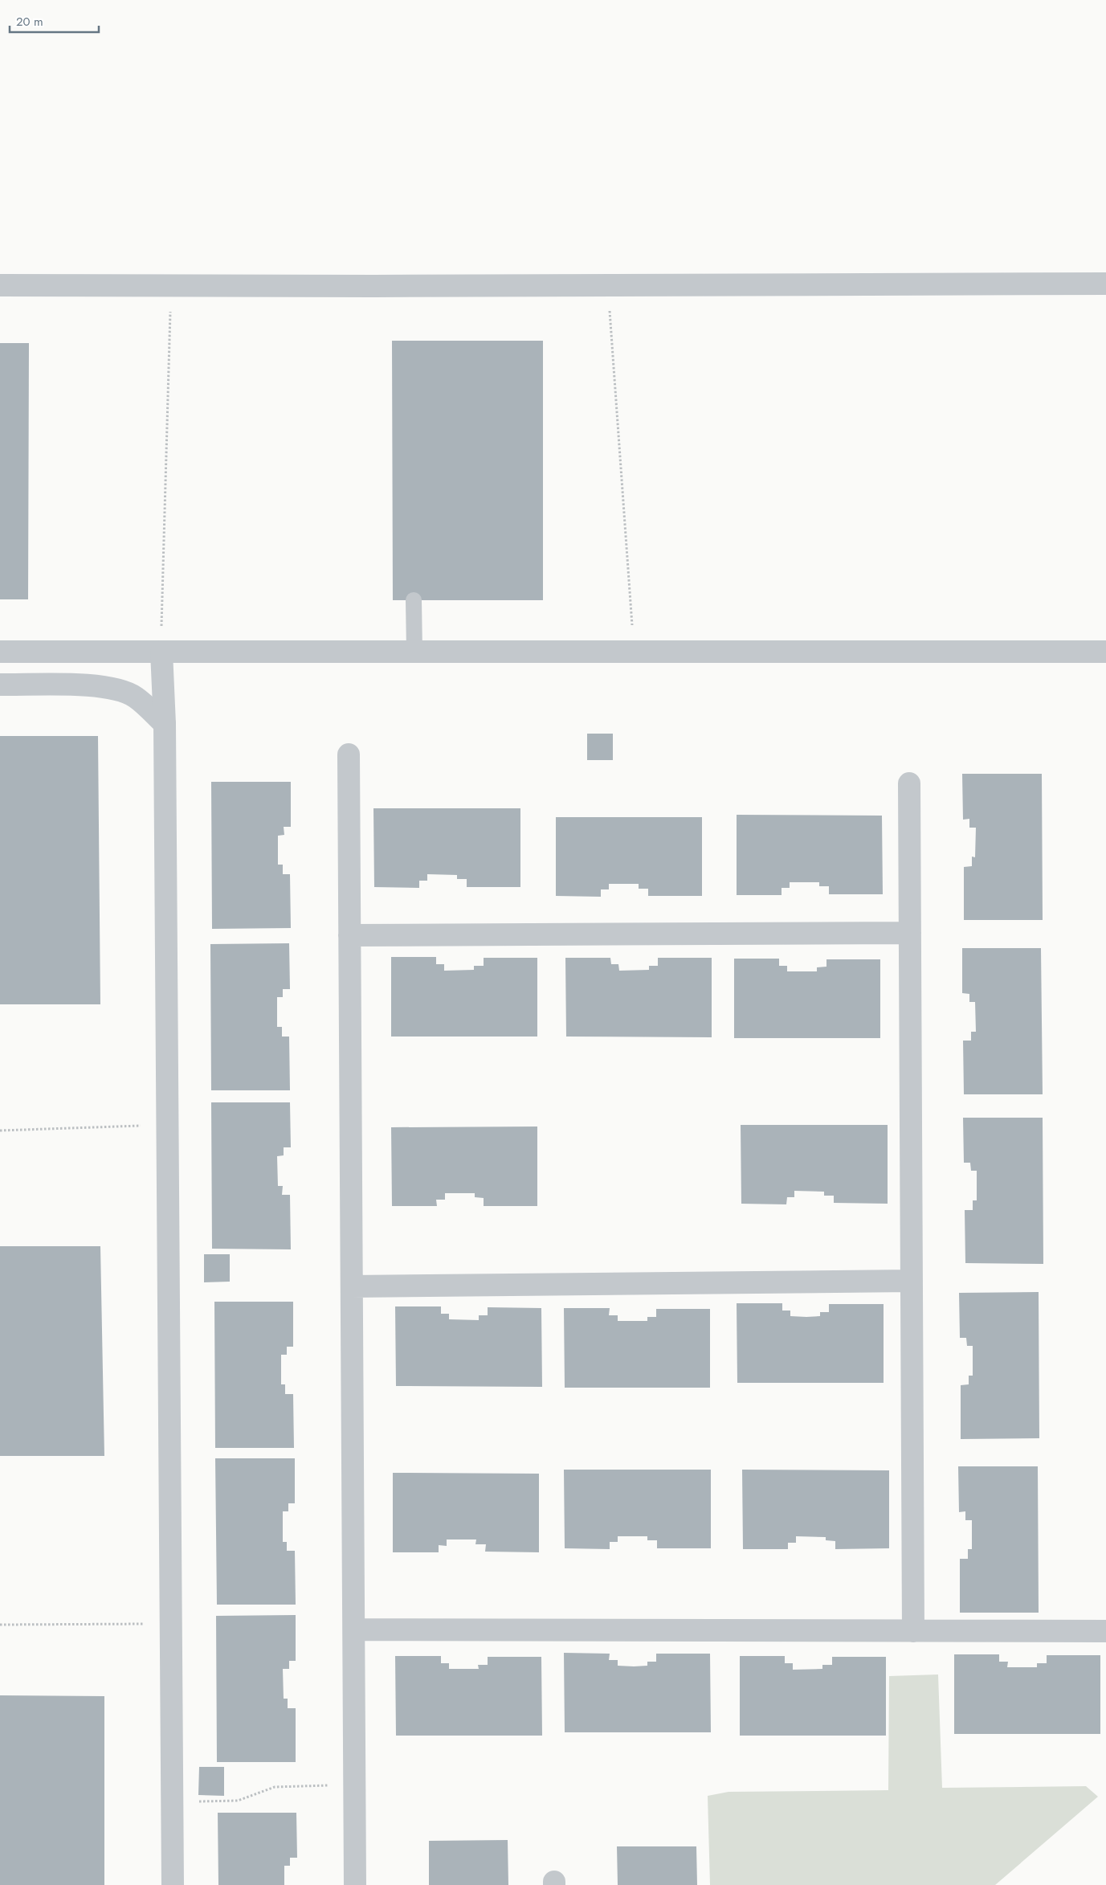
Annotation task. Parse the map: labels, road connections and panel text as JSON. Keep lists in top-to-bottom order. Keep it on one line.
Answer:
{"scale_bar":"20 m"}
